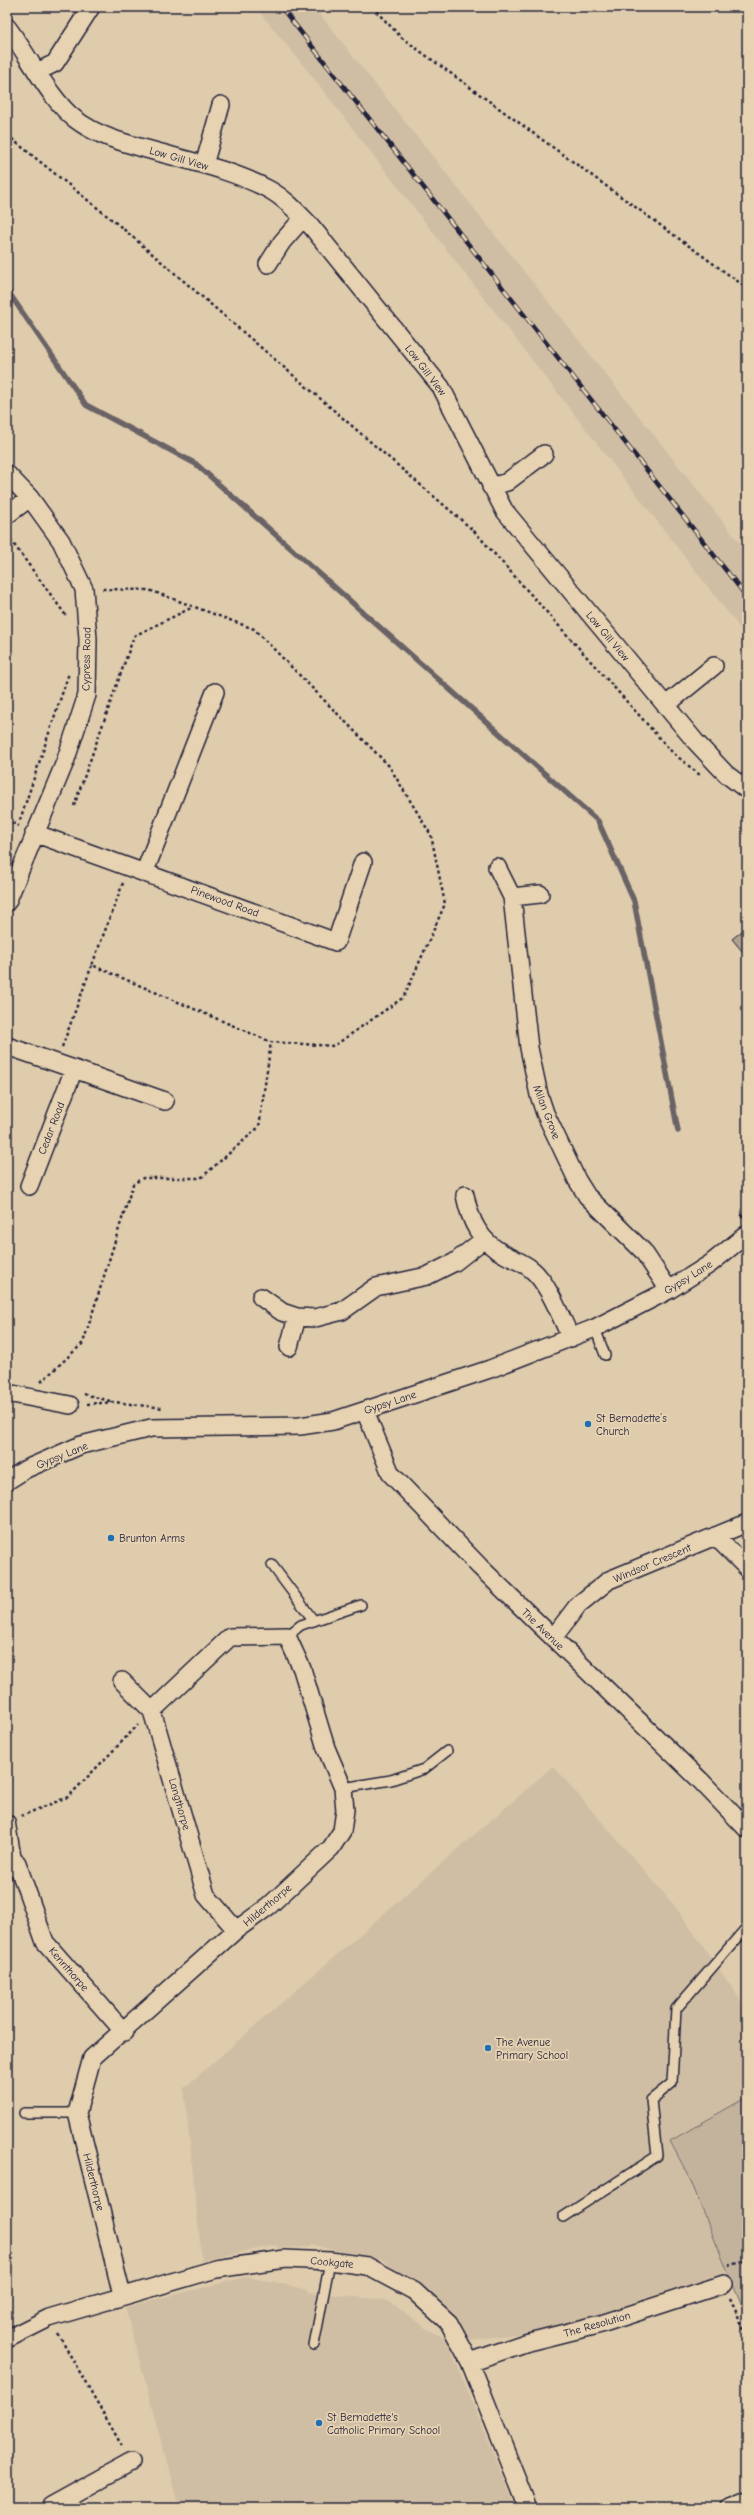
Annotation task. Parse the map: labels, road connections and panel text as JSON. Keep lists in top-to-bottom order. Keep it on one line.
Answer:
{"streets":{"street":["Low Gill View","Cypress Road","Pinewood Road","Milan Grove","Cedar Road","Gypsy Lane","Windsor Crescent","The Avenue","Langthorpe","Hilderthorpe","Kennthorpe","Cookgate","The Resolution"]},"crossings":[["Cypress Road","Pinewood Road"],["Milan Grove","Gypsy Lane"],["Gypsy Lane","The Avenue"],["Windsor Crescent","The Avenue"],["Langthorpe","Hilderthorpe"],["Hilderthorpe","Kennthorpe"],["Hilderthorpe","Cookgate"],["Cookgate","The Resolution"]],"places":["St Bernadette’s Church","Brunton Arms","The Avenue Primary School","St Bernadette's Catholic Primary School"]}
